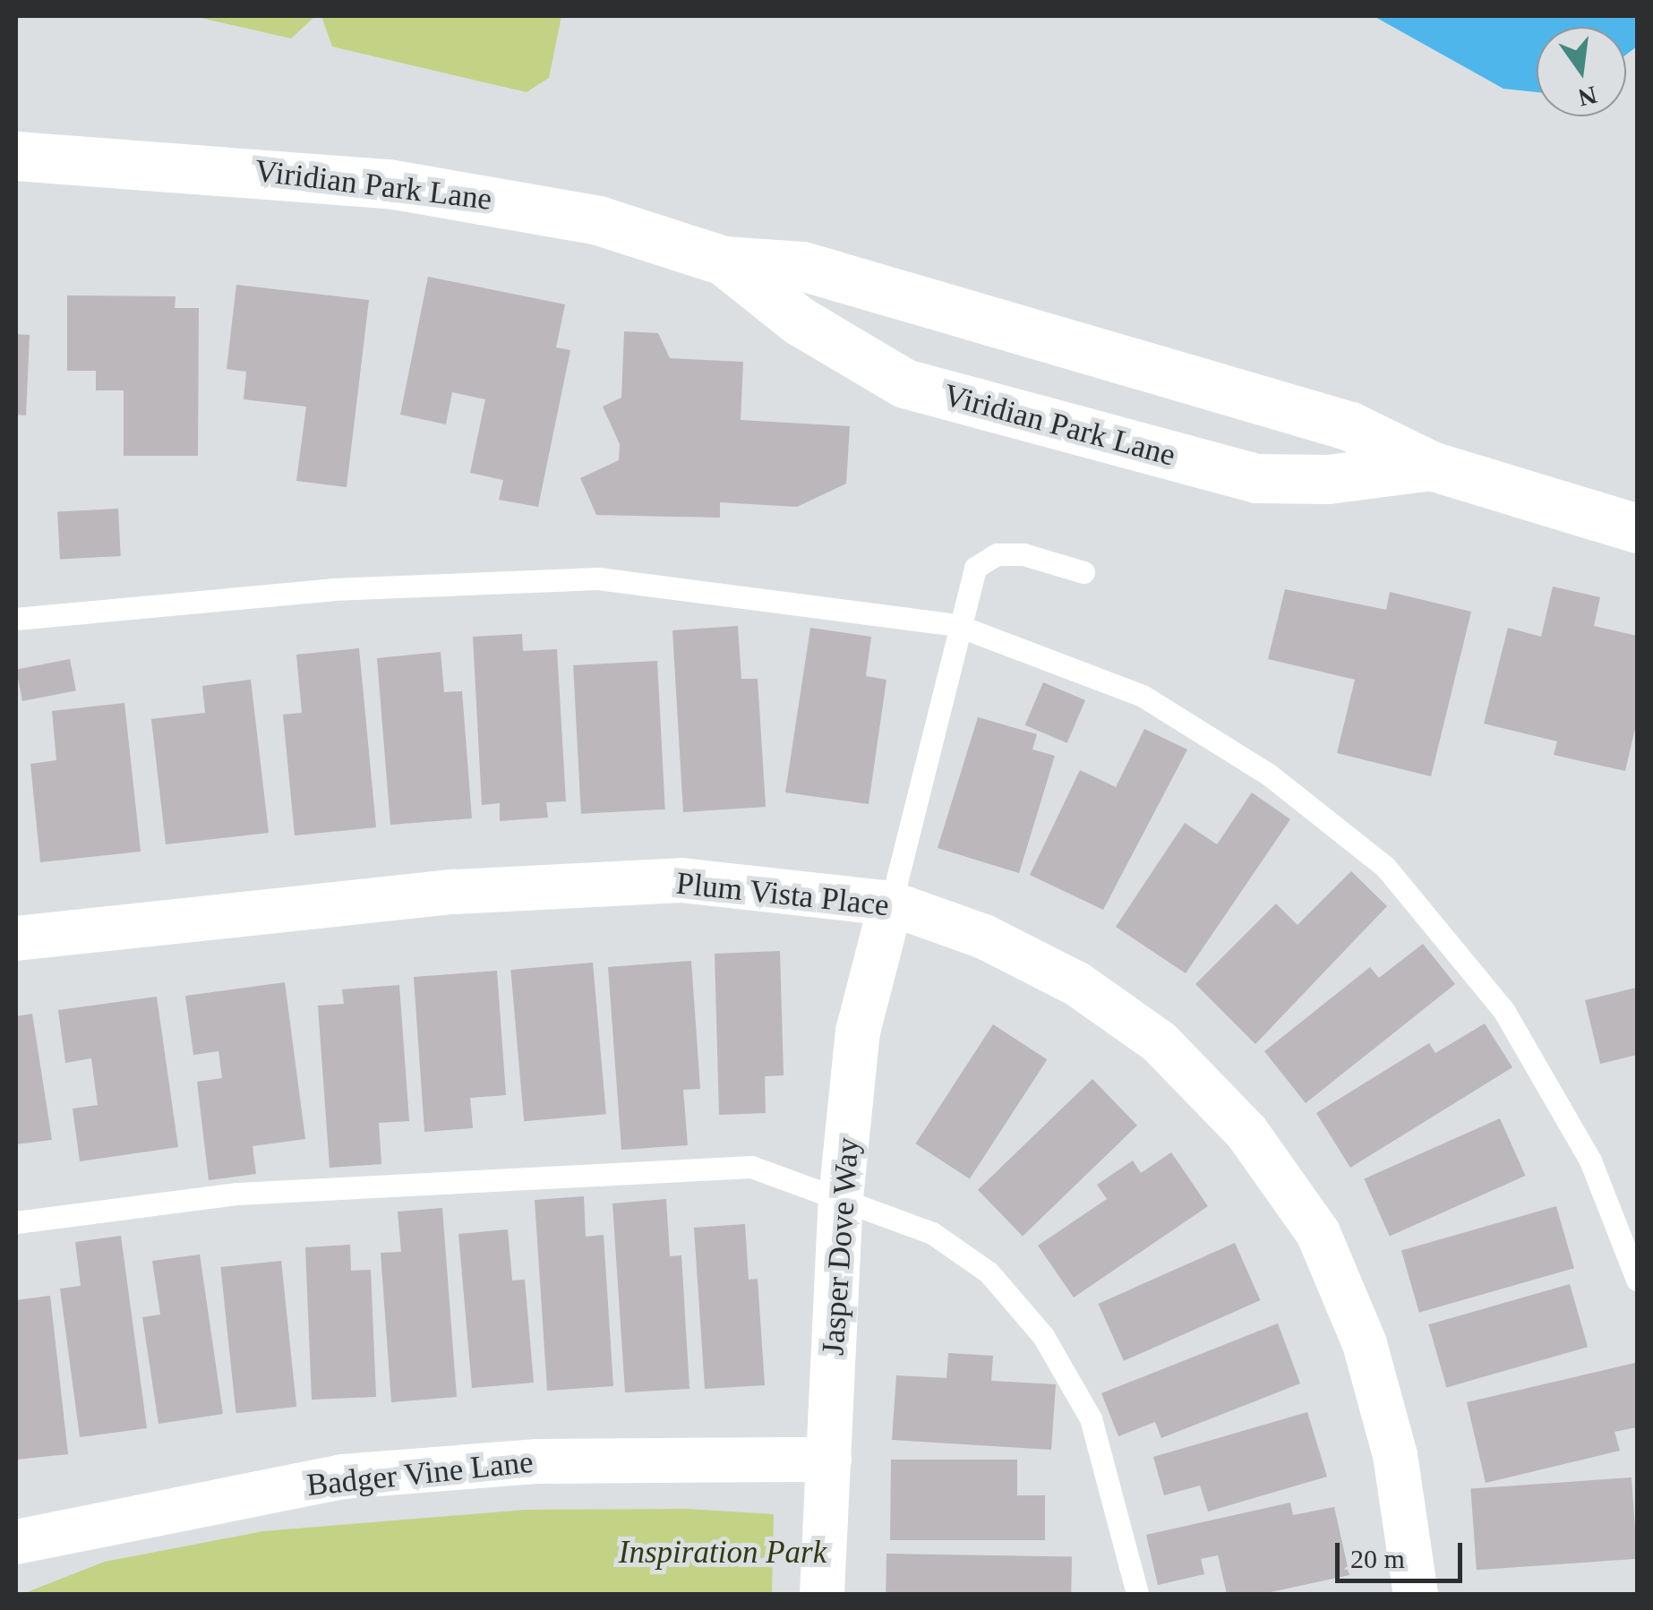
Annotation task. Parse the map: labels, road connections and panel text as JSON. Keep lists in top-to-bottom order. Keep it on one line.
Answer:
{"streets":{"street":["Viridian Park Lane","Plum Vista Place","Jasper Dove Way","Badger Vine Lane"]},"crossings":[["Plum Vista Place","Jasper Dove Way"],["Jasper Dove Way","Badger Vine Lane"]],"parks":["Inspiration Park"],"scale_bar":"20 m","north":"bottom"}
